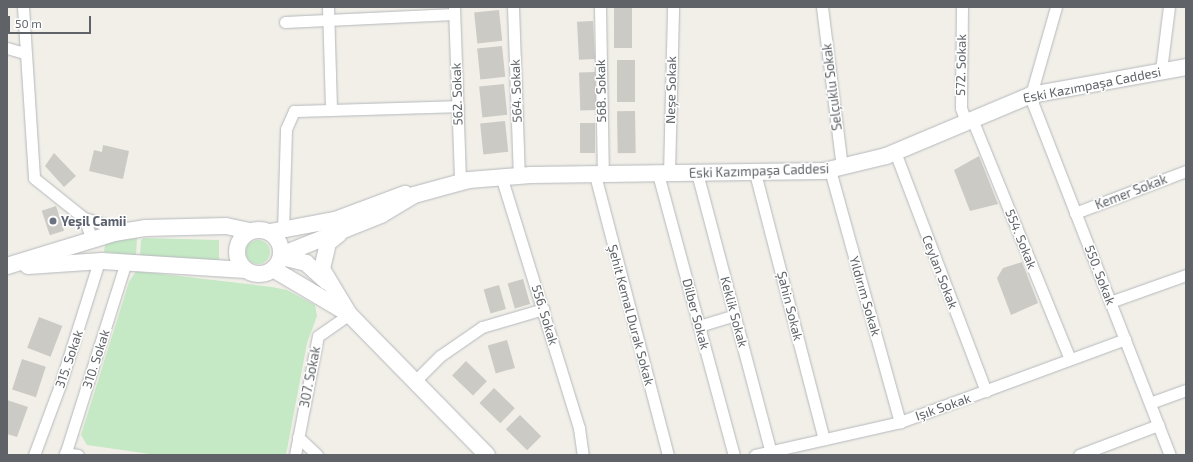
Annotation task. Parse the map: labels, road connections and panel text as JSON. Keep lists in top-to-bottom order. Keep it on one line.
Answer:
{"streets":{"main road":["Eski Kazımpaşa Caddesi"],"street":["572. Sokak","Selçuklu Sokak","Neşe Sokak","564. Sokak","568. Sokak","562. Sokak","Kemer Sokak","554. Sokak","Ceylan Sokak","550. Sokak","Yıldırım Sokak","Şahin Sokak","Keklik Sokak","Dilber Sokak","556. Sokak","Şehit Kemal Durak Sokak","315. Sokak","310. Sokak","307. Sokak","Işık Sokak"]},"crossings":[["572. Sokak","Eski Kazımpaşa Caddesi"],["572. Sokak","554. Sokak"],["Eski Kazımpaşa Caddesi","Selçuklu Sokak"],["Eski Kazımpaşa Caddesi","Neşe Sokak"],["Eski Kazımpaşa Caddesi","564. Sokak"],["Eski Kazımpaşa Caddesi","568. Sokak"],["Eski Kazımpaşa Caddesi","562. Sokak"],["Eski Kazımpaşa Caddesi","554. Sokak"],["Eski Kazımpaşa Caddesi","Ceylan Sokak"],["Eski Kazımpaşa Caddesi","550. Sokak"],["Eski Kazımpaşa Caddesi","Yıldırım Sokak"],["Eski Kazımpaşa Caddesi","Şahin Sokak"],["Eski Kazımpaşa Caddesi","Keklik Sokak"],["Eski Kazımpaşa Caddesi","Dilber Sokak"],["Eski Kazımpaşa Caddesi","556. Sokak"],["Eski Kazımpaşa Caddesi","Şehit Kemal Durak Sokak"],["Selçuklu Sokak","Yıldırım Sokak"],["Neşe Sokak","Dilber Sokak"],["568. Sokak","Şehit Kemal Durak Sokak"],["Kemer Sokak","550. Sokak"],["554. Sokak","Işık Sokak"],["Ceylan Sokak","Işık Sokak"],["550. Sokak","Işık Sokak"],["Yıldırım Sokak","Işık Sokak"],["Şahin Sokak","Işık Sokak"],["Keklik Sokak","Işık Sokak"]],"places":["Yeşil Camii"],"scale_bar":"50 m"}
